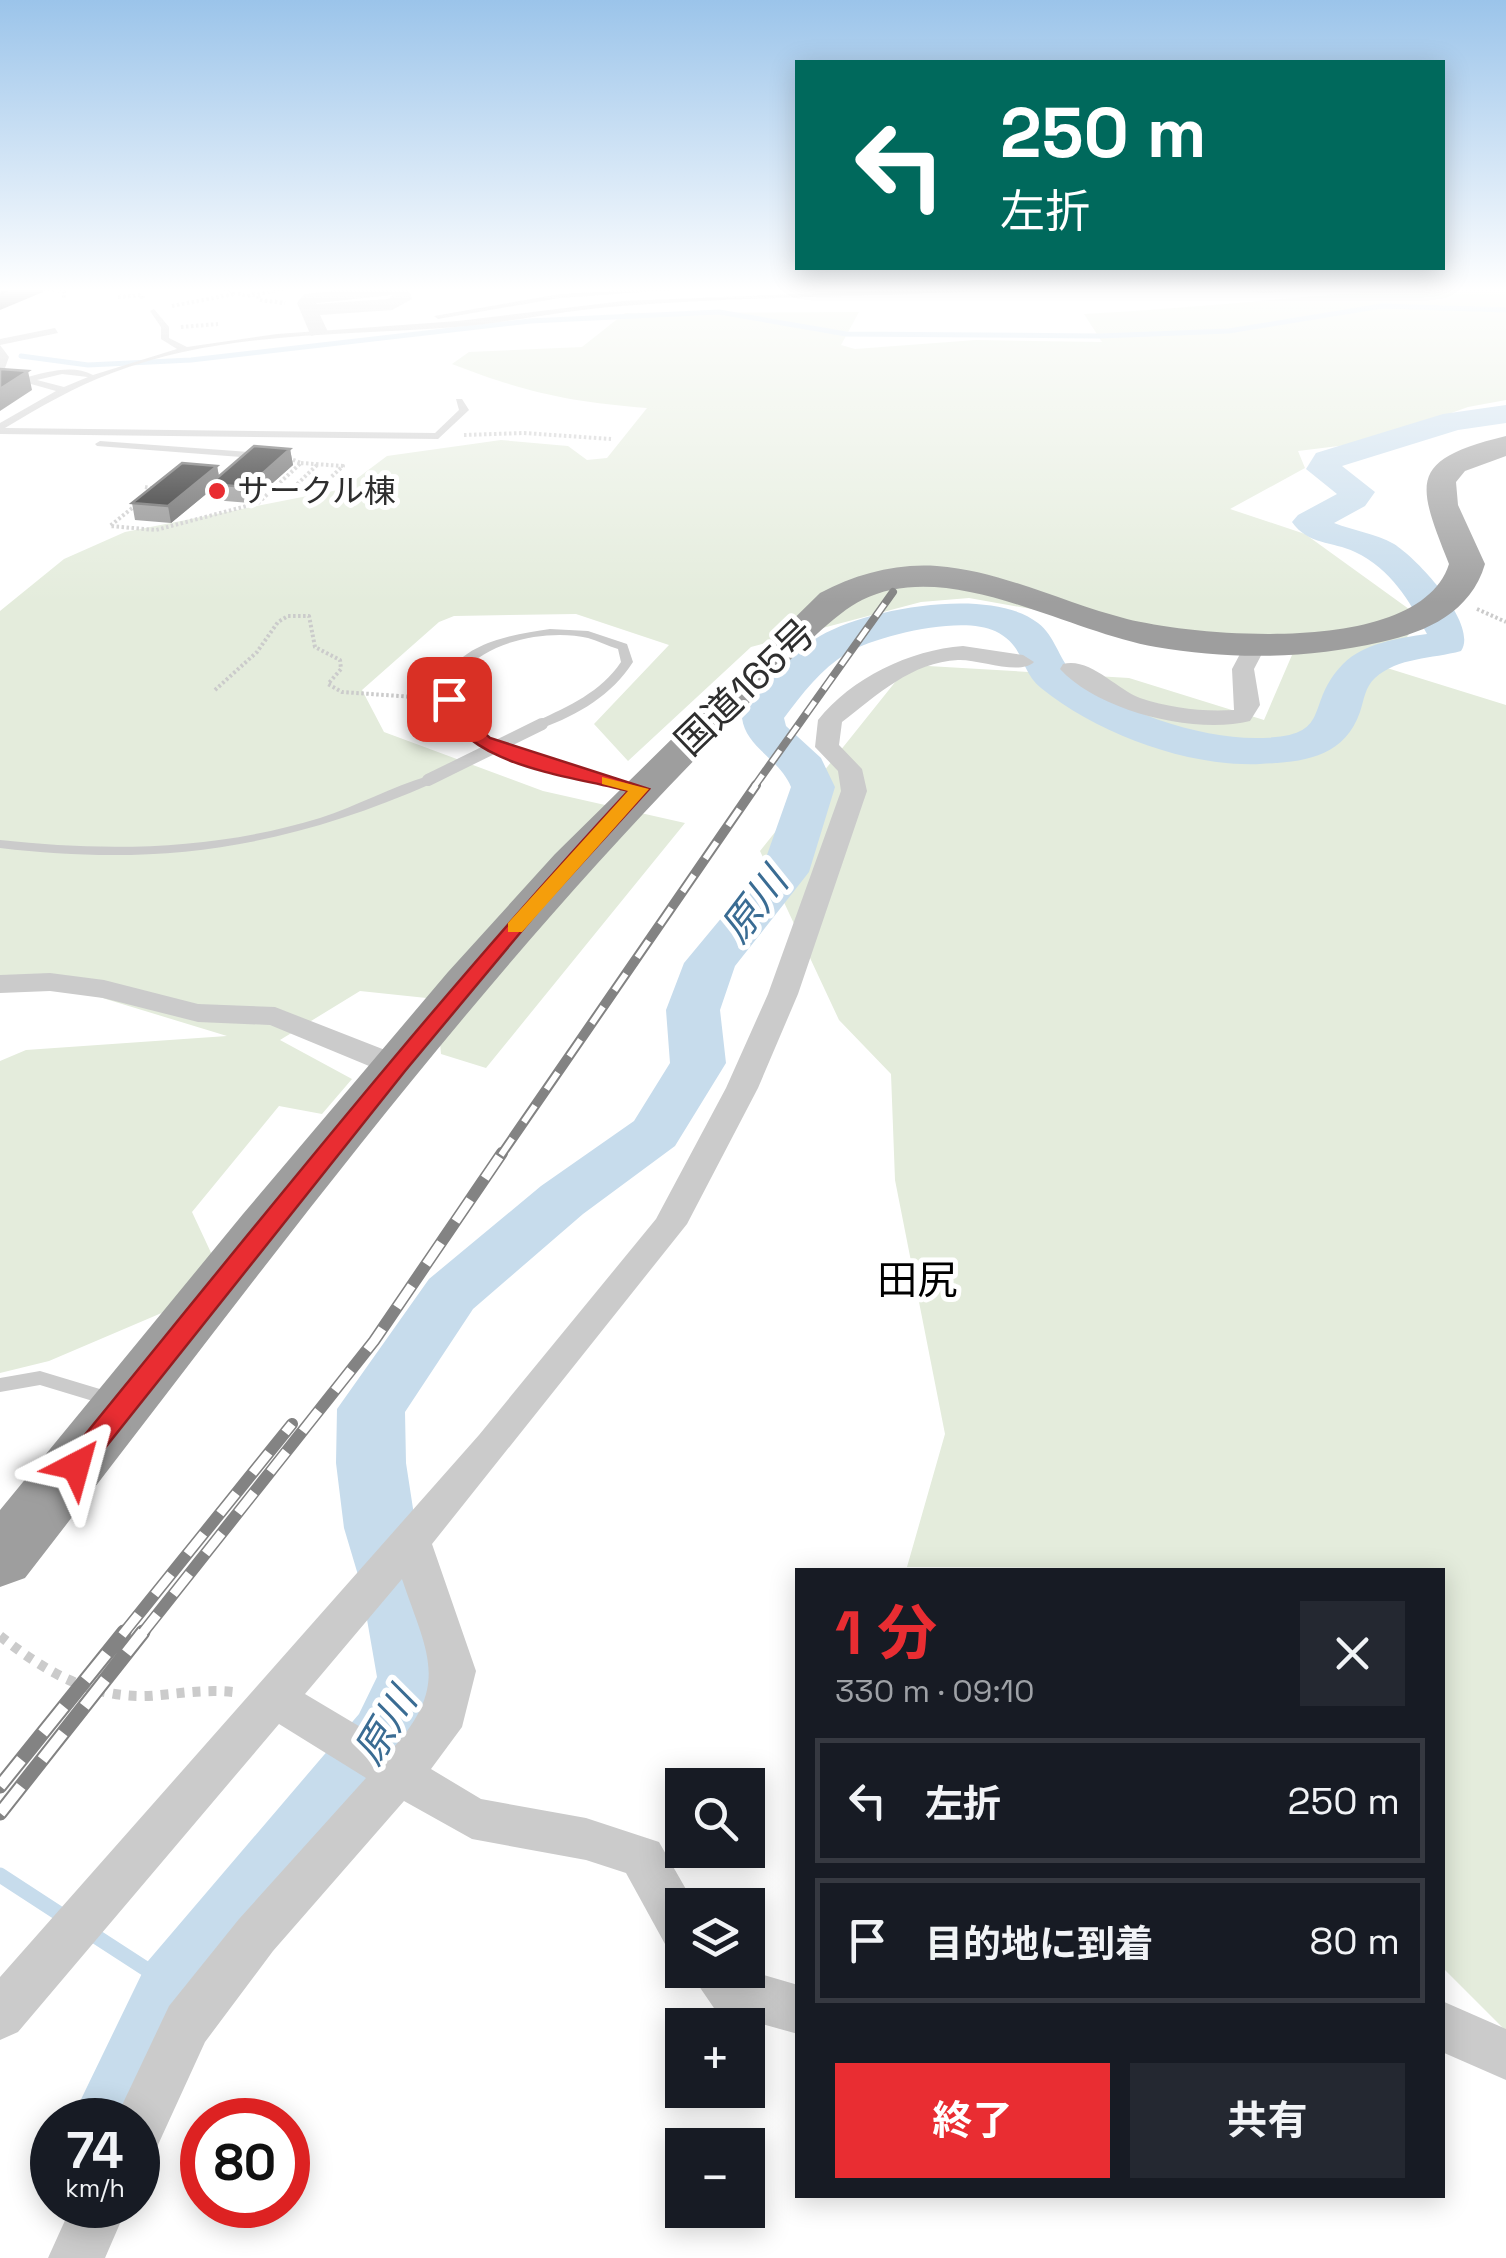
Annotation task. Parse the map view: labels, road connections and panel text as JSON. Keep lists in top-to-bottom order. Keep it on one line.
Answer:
{"streets":{"highway":["国道165号"]},"districts":["田尻"],"water":["原川"],"places":["サークル棟"],"page":{"turn":["250 m","左折"],"heading":["1 分","330 m · 09:10"],"list":[{"name":"左折","value":"250 m"},{"name":"目的地に到着","value":"80 m"}],"map_buttons":["+","−"],"buttons":["終了","共有"],"speed":"74 km/h","limit":"80"}}
